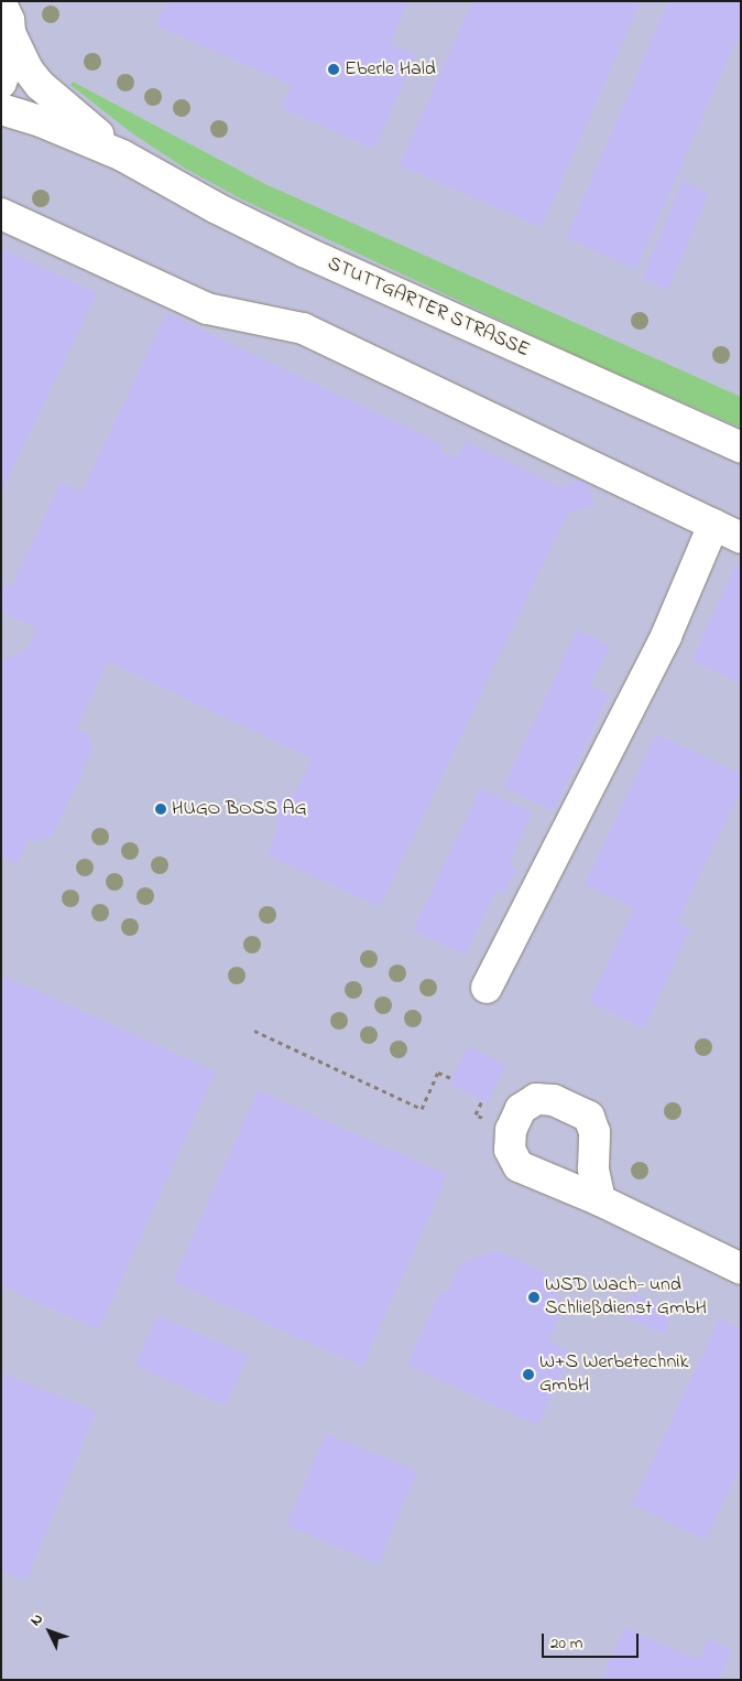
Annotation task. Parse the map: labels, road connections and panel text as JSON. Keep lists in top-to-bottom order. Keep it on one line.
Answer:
{"streets":{"street":["STUTTGARTER STRASSE"]},"places":["Eberle Hald","HUGO BOSS AG","WSD Wach- und Schließdienst GmbH","W+S Werbetechnik GmbH"],"scale_bar":"20 m","north":"top left"}
